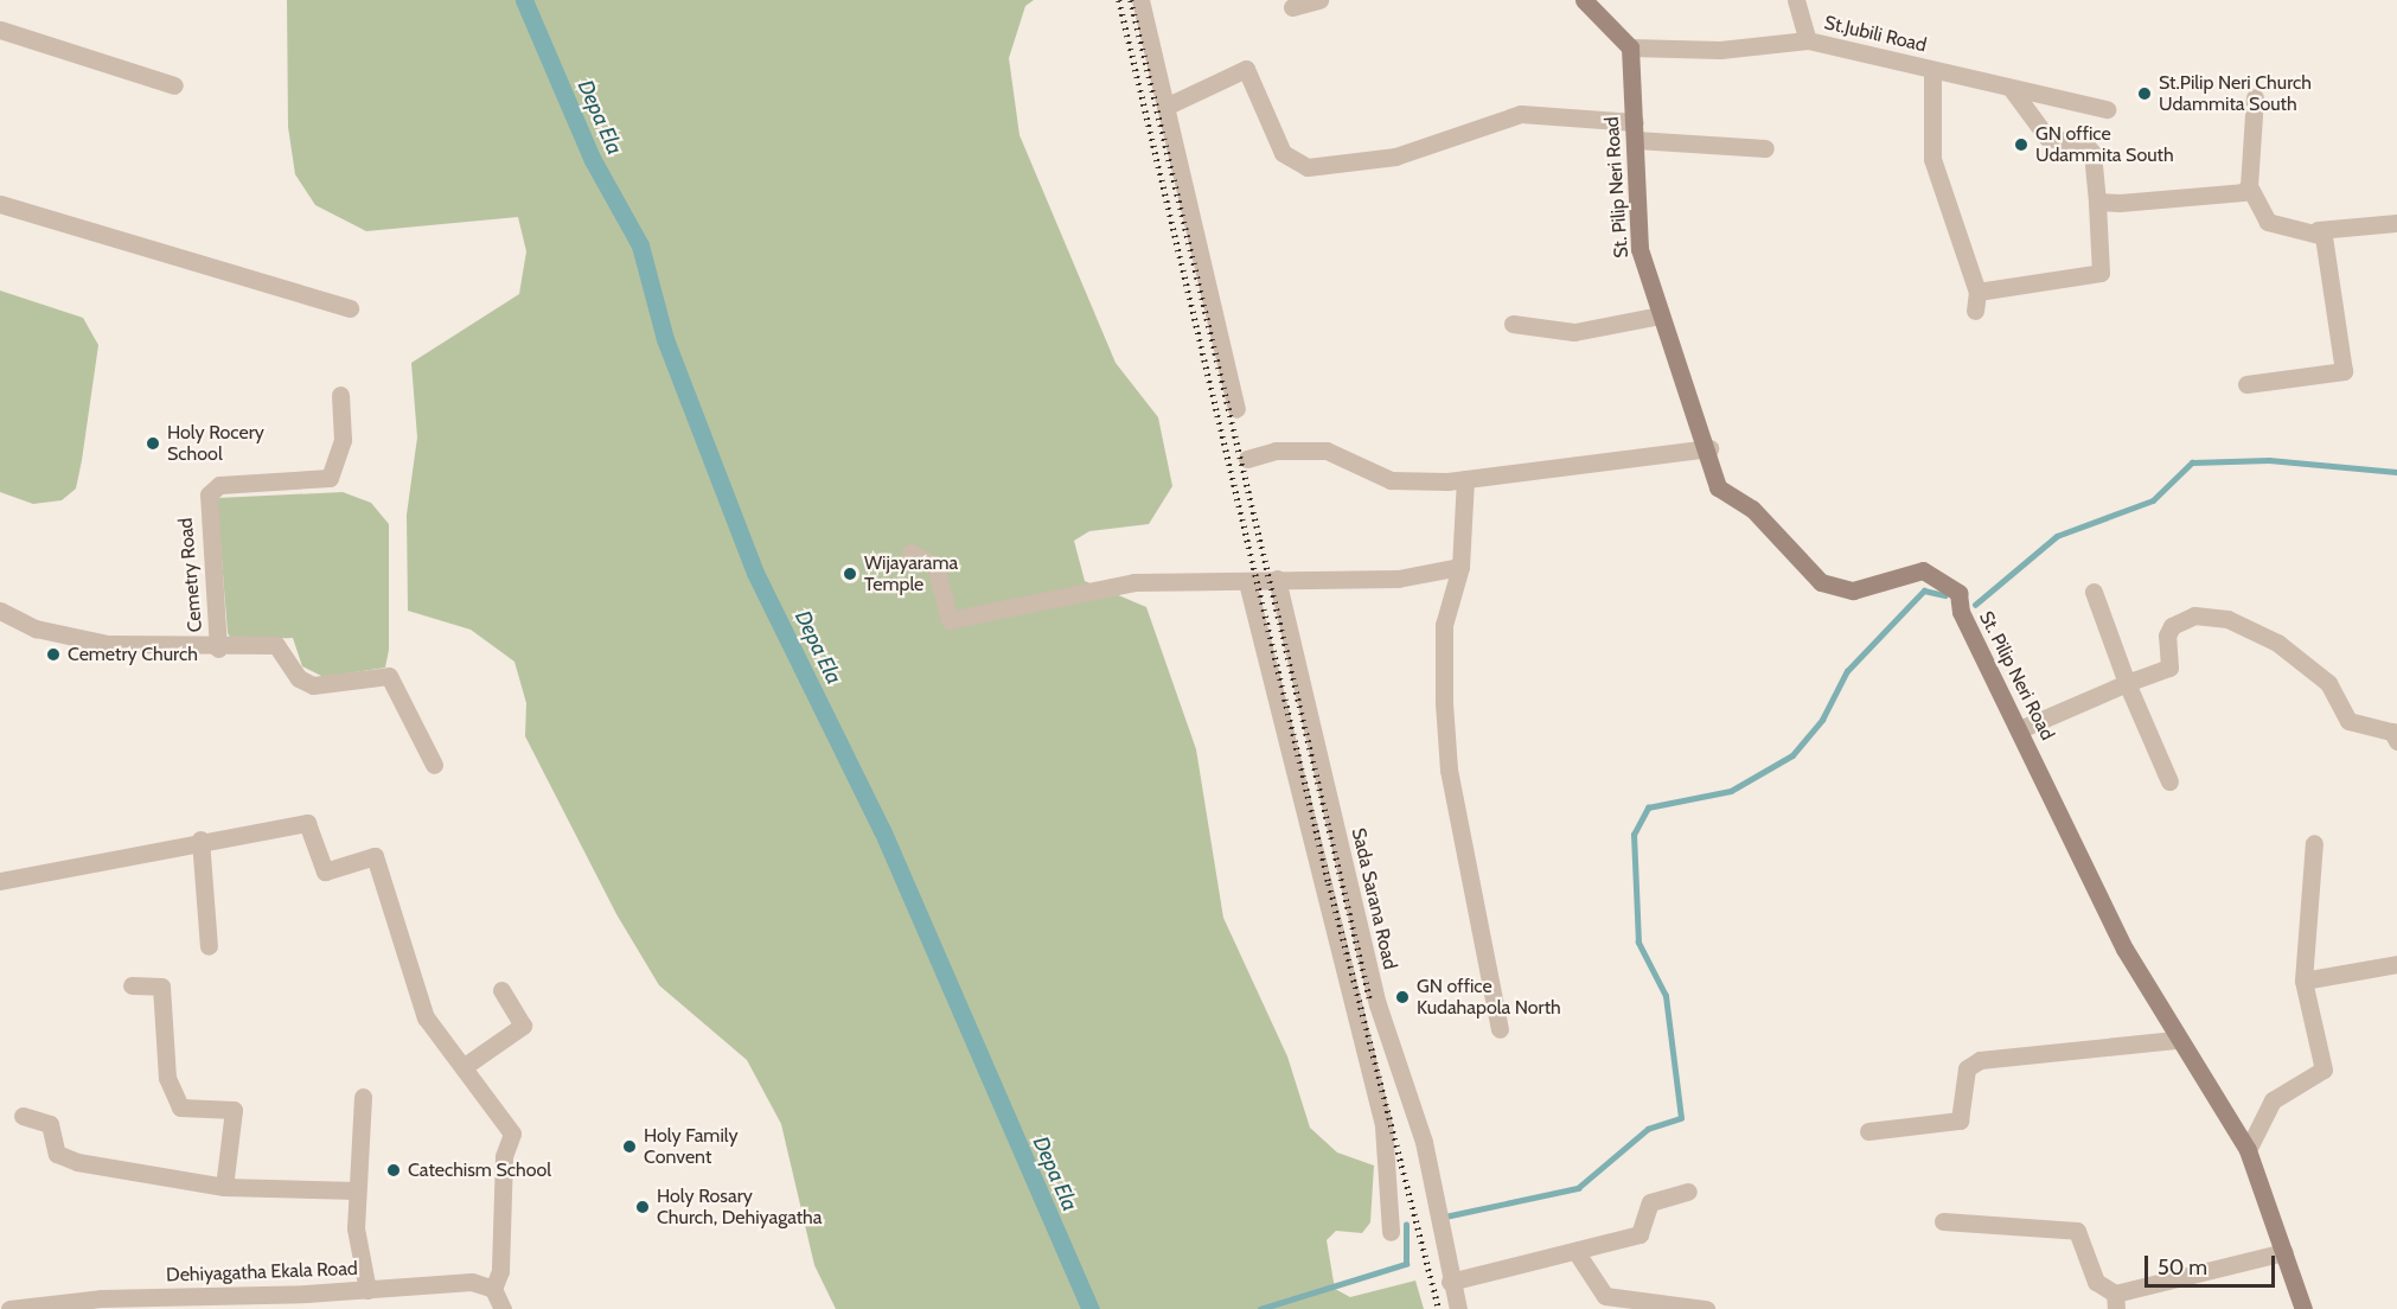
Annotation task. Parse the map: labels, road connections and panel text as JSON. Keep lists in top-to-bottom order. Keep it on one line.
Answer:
{"streets":{"street":["St.Jubili Road","St. Pilip Neri Road","Cemetry Road","Sada Sarana Road","Dehiyagatha Ekala Road"]},"crossings":[["St.Jubili Road","St. Pilip Neri Road"]],"water":["Depa Ela"],"places":["St.Pilip Neri Church Udammita South","GN office Udammita South","Holy Rocery School","Wijayarama Temple","Cemetry Church","GN office Kudahapola North","Holy Family Convent","Catechism School","Holy Rosary Church, Dehiyagatha"],"scale_bar":"50 m"}
